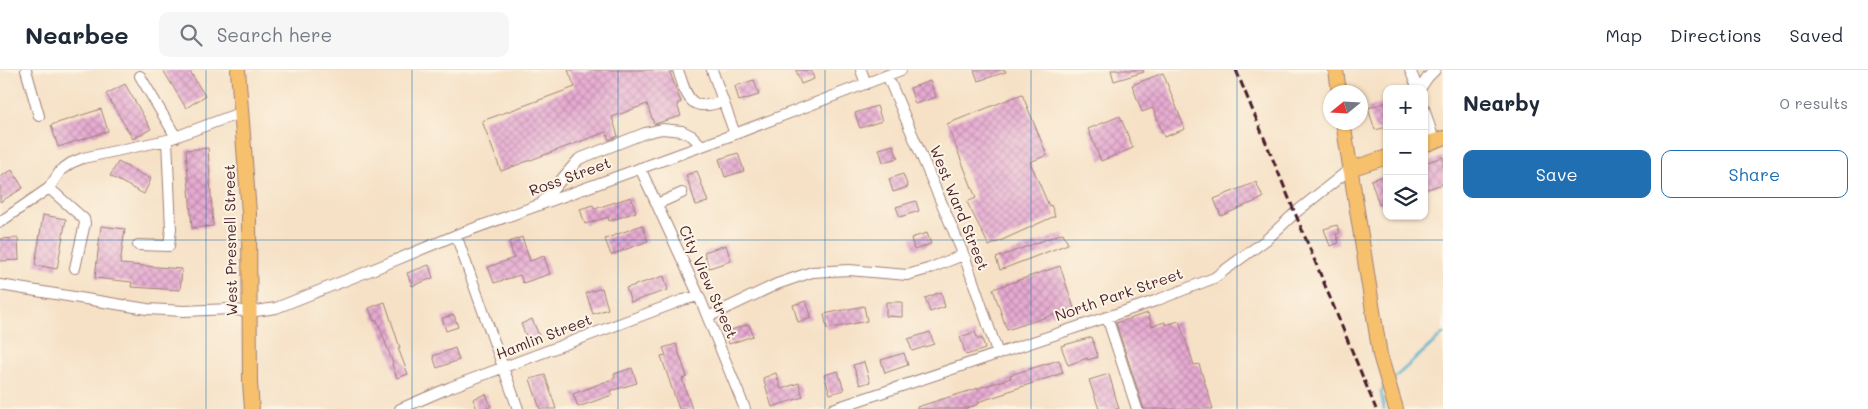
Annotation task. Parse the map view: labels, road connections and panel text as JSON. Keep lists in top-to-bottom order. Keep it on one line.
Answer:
{"streets":{"main road":["West Presnell Street","North Park Street"],"street":["Ross Street","West Ward Street","City View Street","Hamlin Street"]},"crossings":[["Ross Street","West Ward Street"],["Ross Street","West Presnell Street"],["Ross Street","City View Street"],["West Ward Street","North Park Street"],["City View Street","Hamlin Street"]],"north":"left","page":{"header":"Nearbee","search":"Search here","nav":["Map","Directions","Saved"],"heading":["Nearby","0 results"],"map_buttons":["+","−"],"buttons":["Save","Share"]}}
